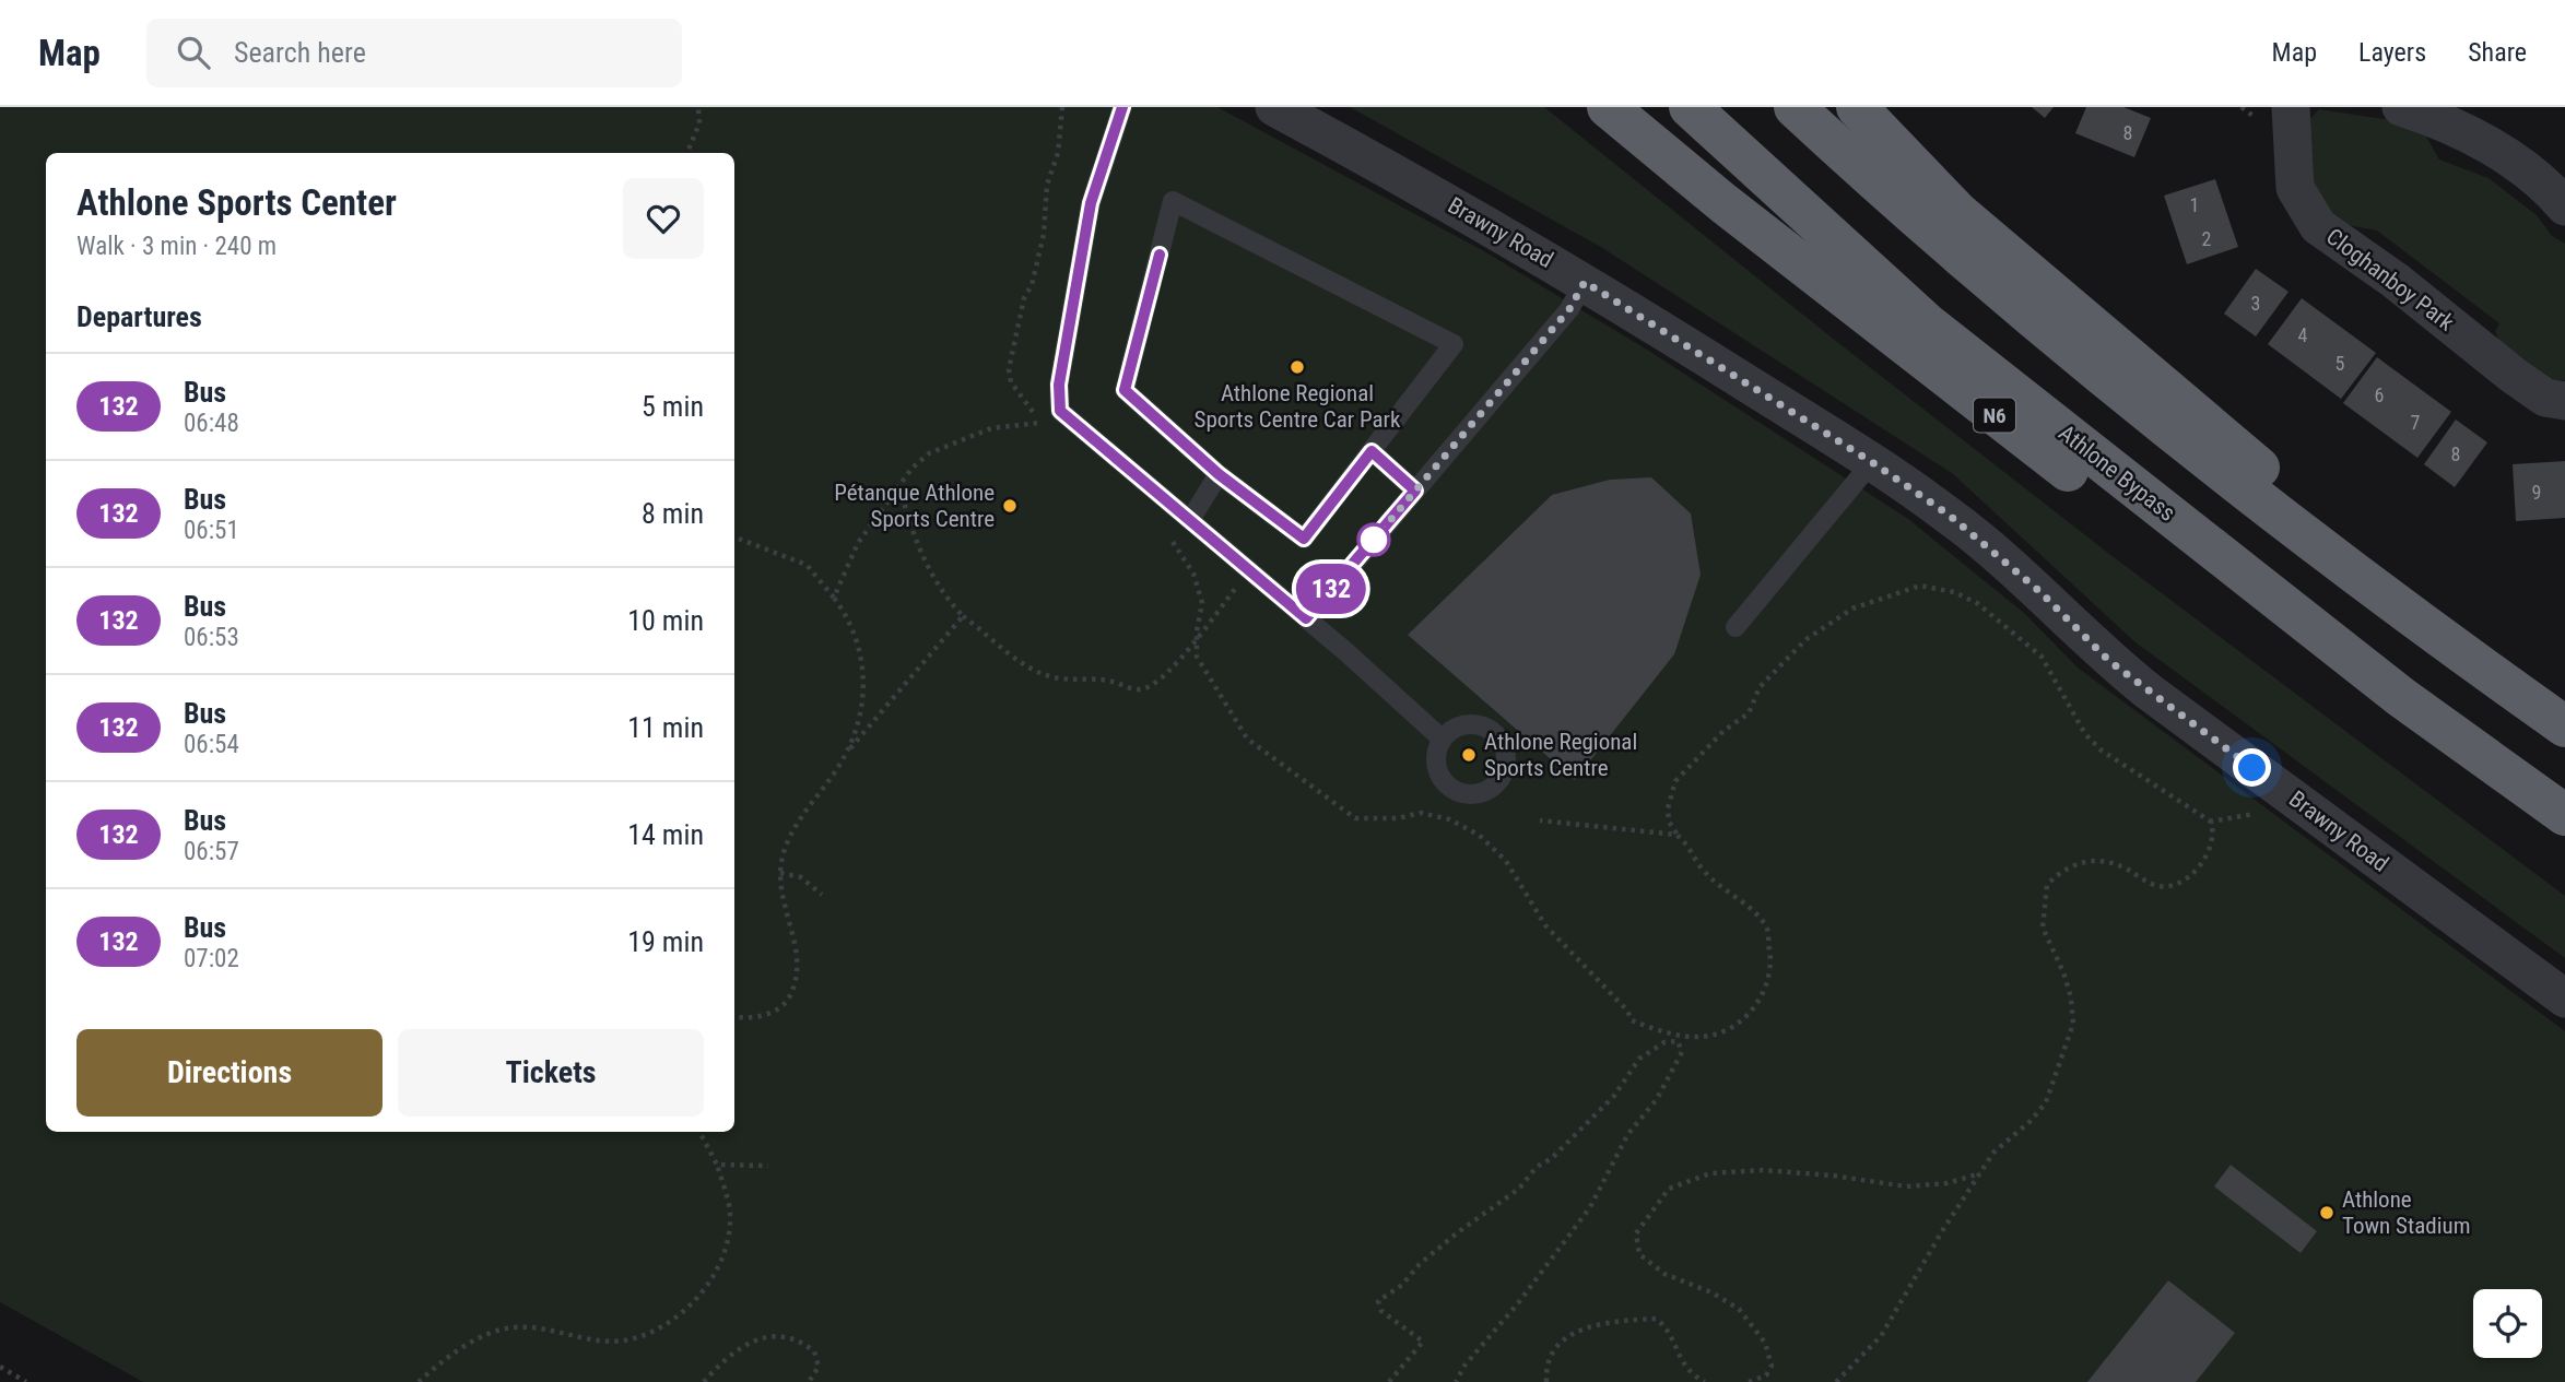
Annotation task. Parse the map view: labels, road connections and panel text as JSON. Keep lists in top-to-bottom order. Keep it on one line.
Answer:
{"streets":{"highway":["N6","Athlone Bypass"],"street":["Brawny Road","Cloghanboy Park"]},"crossings":[["N6","Athlone Bypass"]],"places":["Athlone Regional Sports Centre Car Park","Pétanque Athlone Sports Centre","Athlone Regional Sports Centre","Athlone Town Stadium"],"lines":["bus line 132"],"house_numbers":["8","1","2","3","4","5","6","7","8","9"],"page":{"header":"Map","search":"Search here","nav":["Map","Layers","Share"],"on_map":"132","heading":[["Athlone Sports Center","Walk · 3 min · 240 m"],"Departures"],"list":[{"mark":"132","name":"Bus","note":"06:48","value":"5 min"},{"mark":"132","name":"Bus","note":"06:51","value":"8 min"},{"mark":"132","name":"Bus","note":"06:53","value":"10 min"},{"mark":"132","name":"Bus","note":"06:54","value":"11 min"},{"mark":"132","name":"Bus","note":"06:57","value":"14 min"},{"mark":"132","name":"Bus","note":"07:02","value":"19 min"}],"buttons":["Directions","Tickets"]}}
